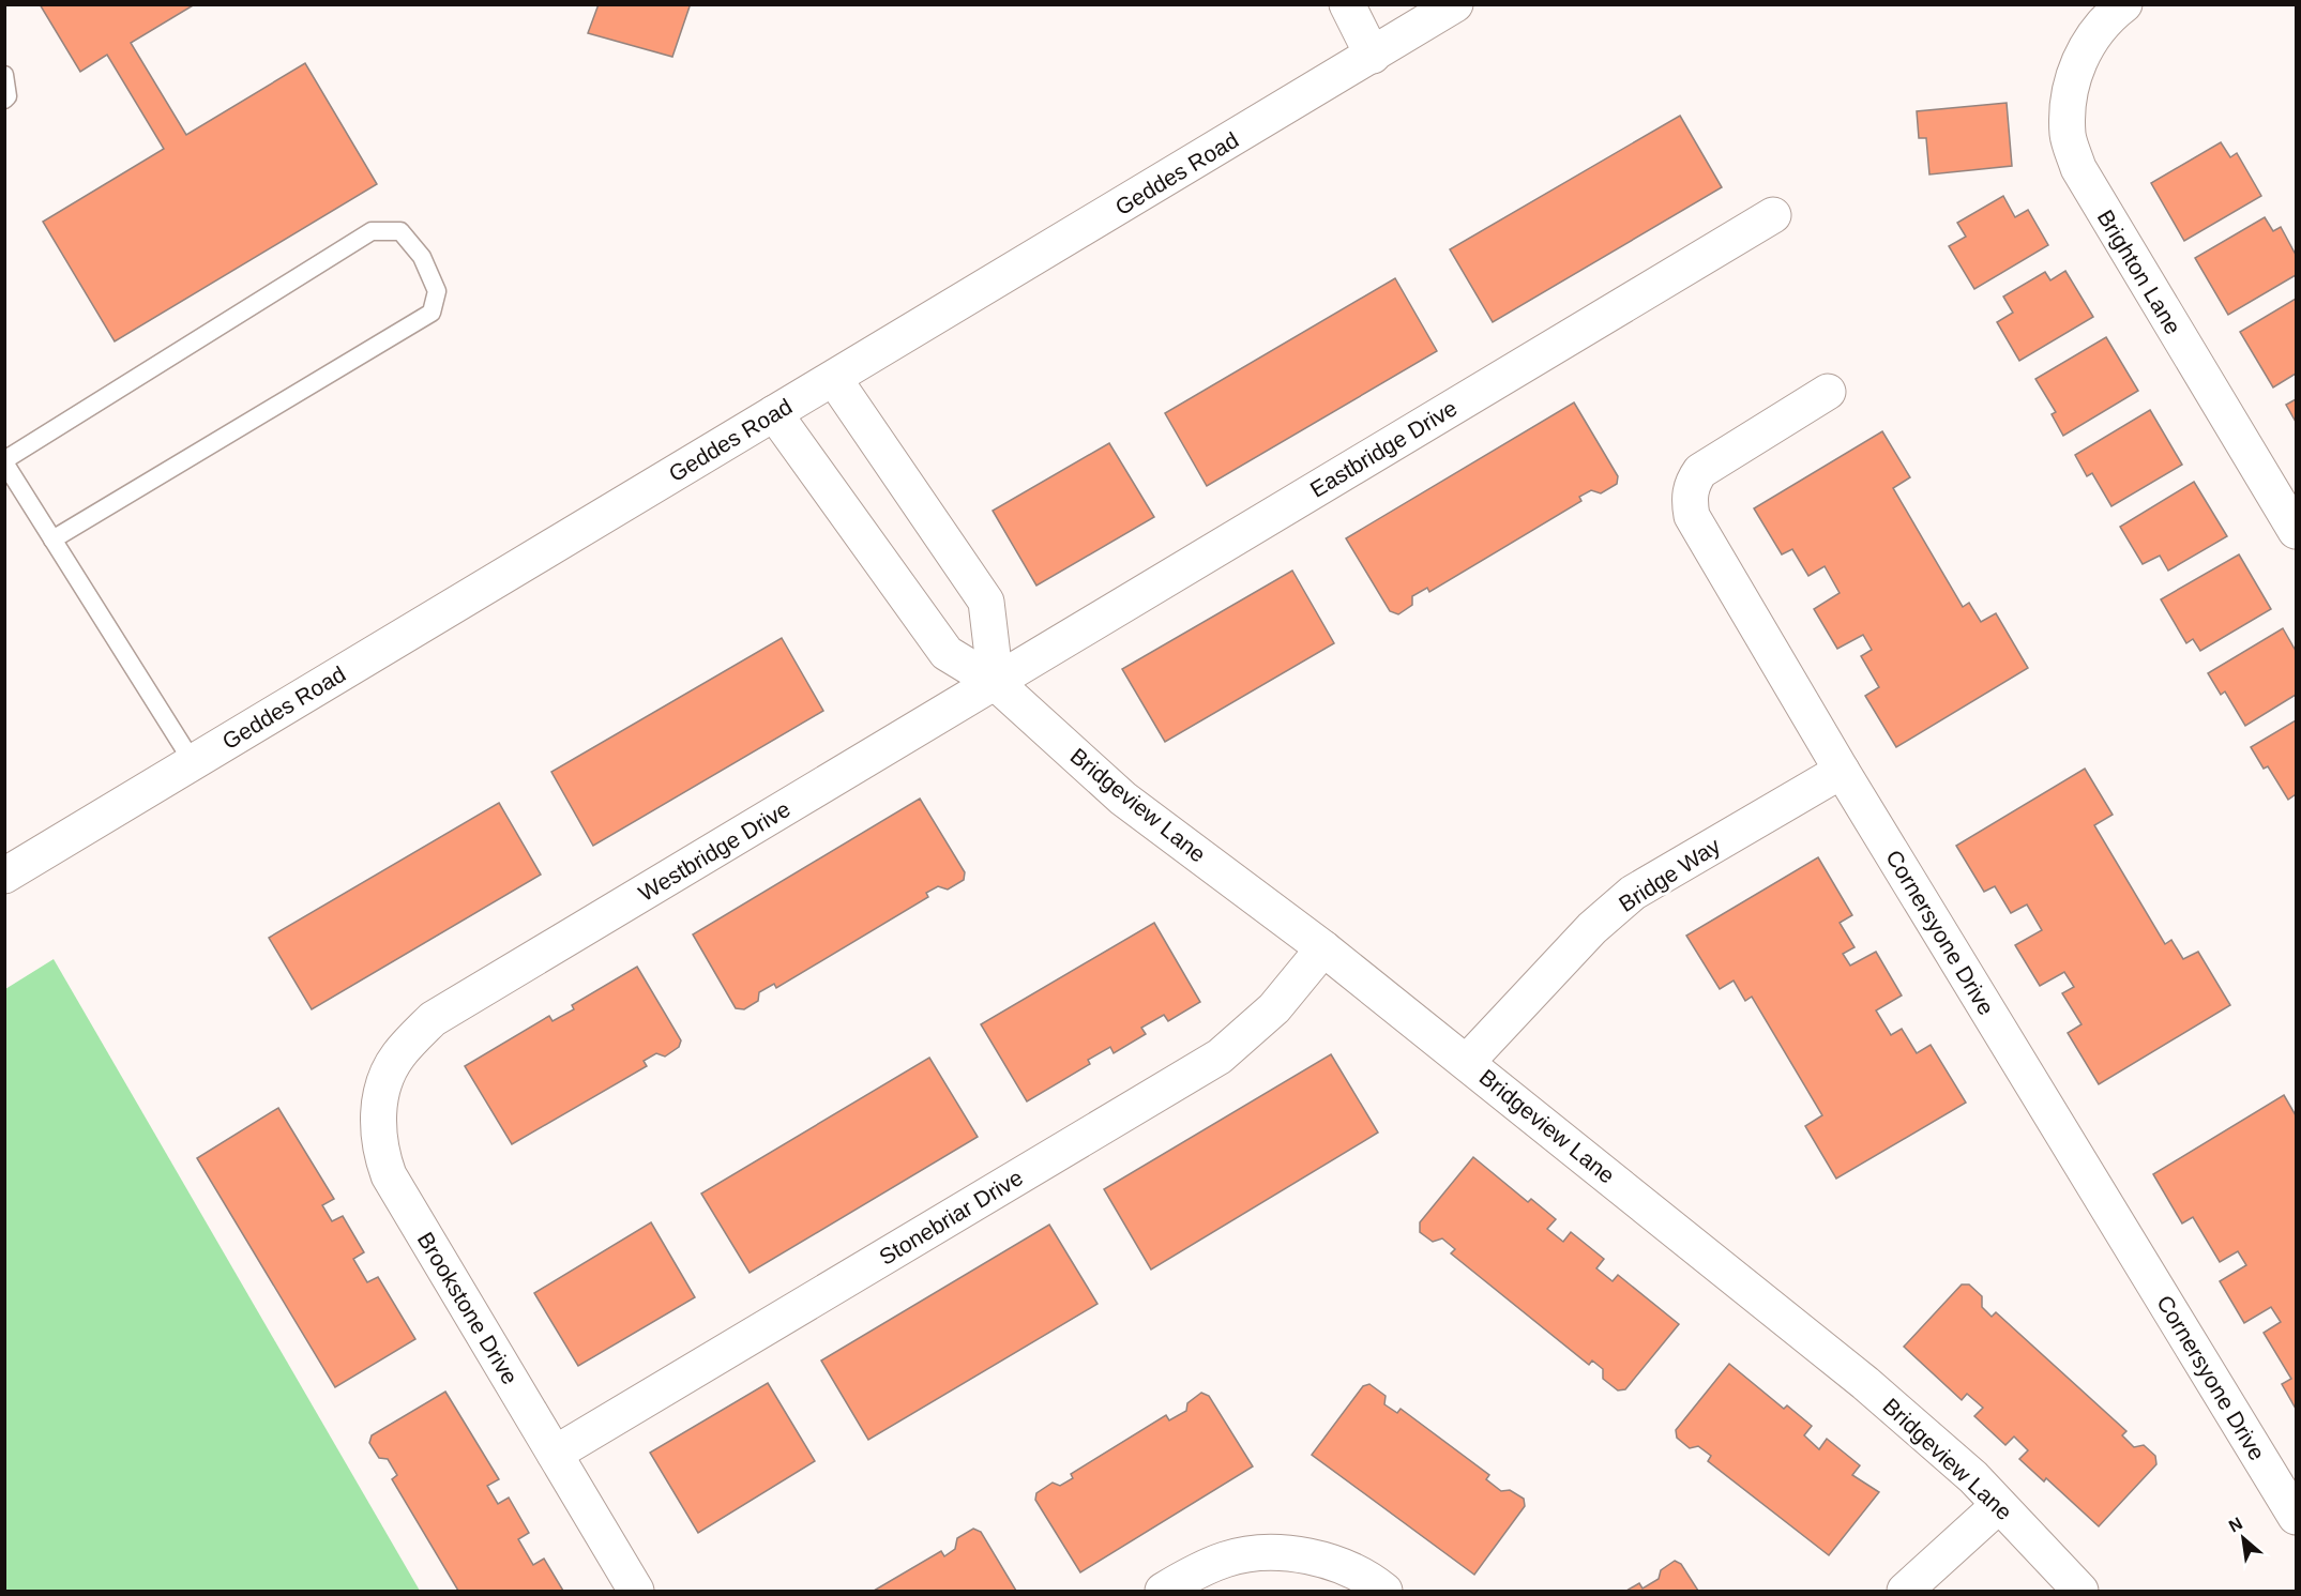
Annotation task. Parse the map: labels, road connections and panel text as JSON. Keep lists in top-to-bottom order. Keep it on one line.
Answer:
{"streets":{"street":["Geddes Road","Brighton Lane","Eastbridge Drive","Bridgeview Lane","Westbridge Drive","Bridge Way","Cornersyone Drive","Stonebriar Drive","Brookstone Drive"]},"crossings":[["Geddes Road","Bridgeview Lane"],["Eastbridge Drive","Bridgeview Lane"],["Eastbridge Drive","Westbridge Drive"],["Bridgeview Lane","Westbridge Drive"],["Bridgeview Lane","Bridge Way"],["Bridgeview Lane","Stonebriar Drive"],["Westbridge Drive","Brookstone Drive"],["Bridge Way","Cornersyone Drive"],["Stonebriar Drive","Brookstone Drive"]],"north":"top left"}
